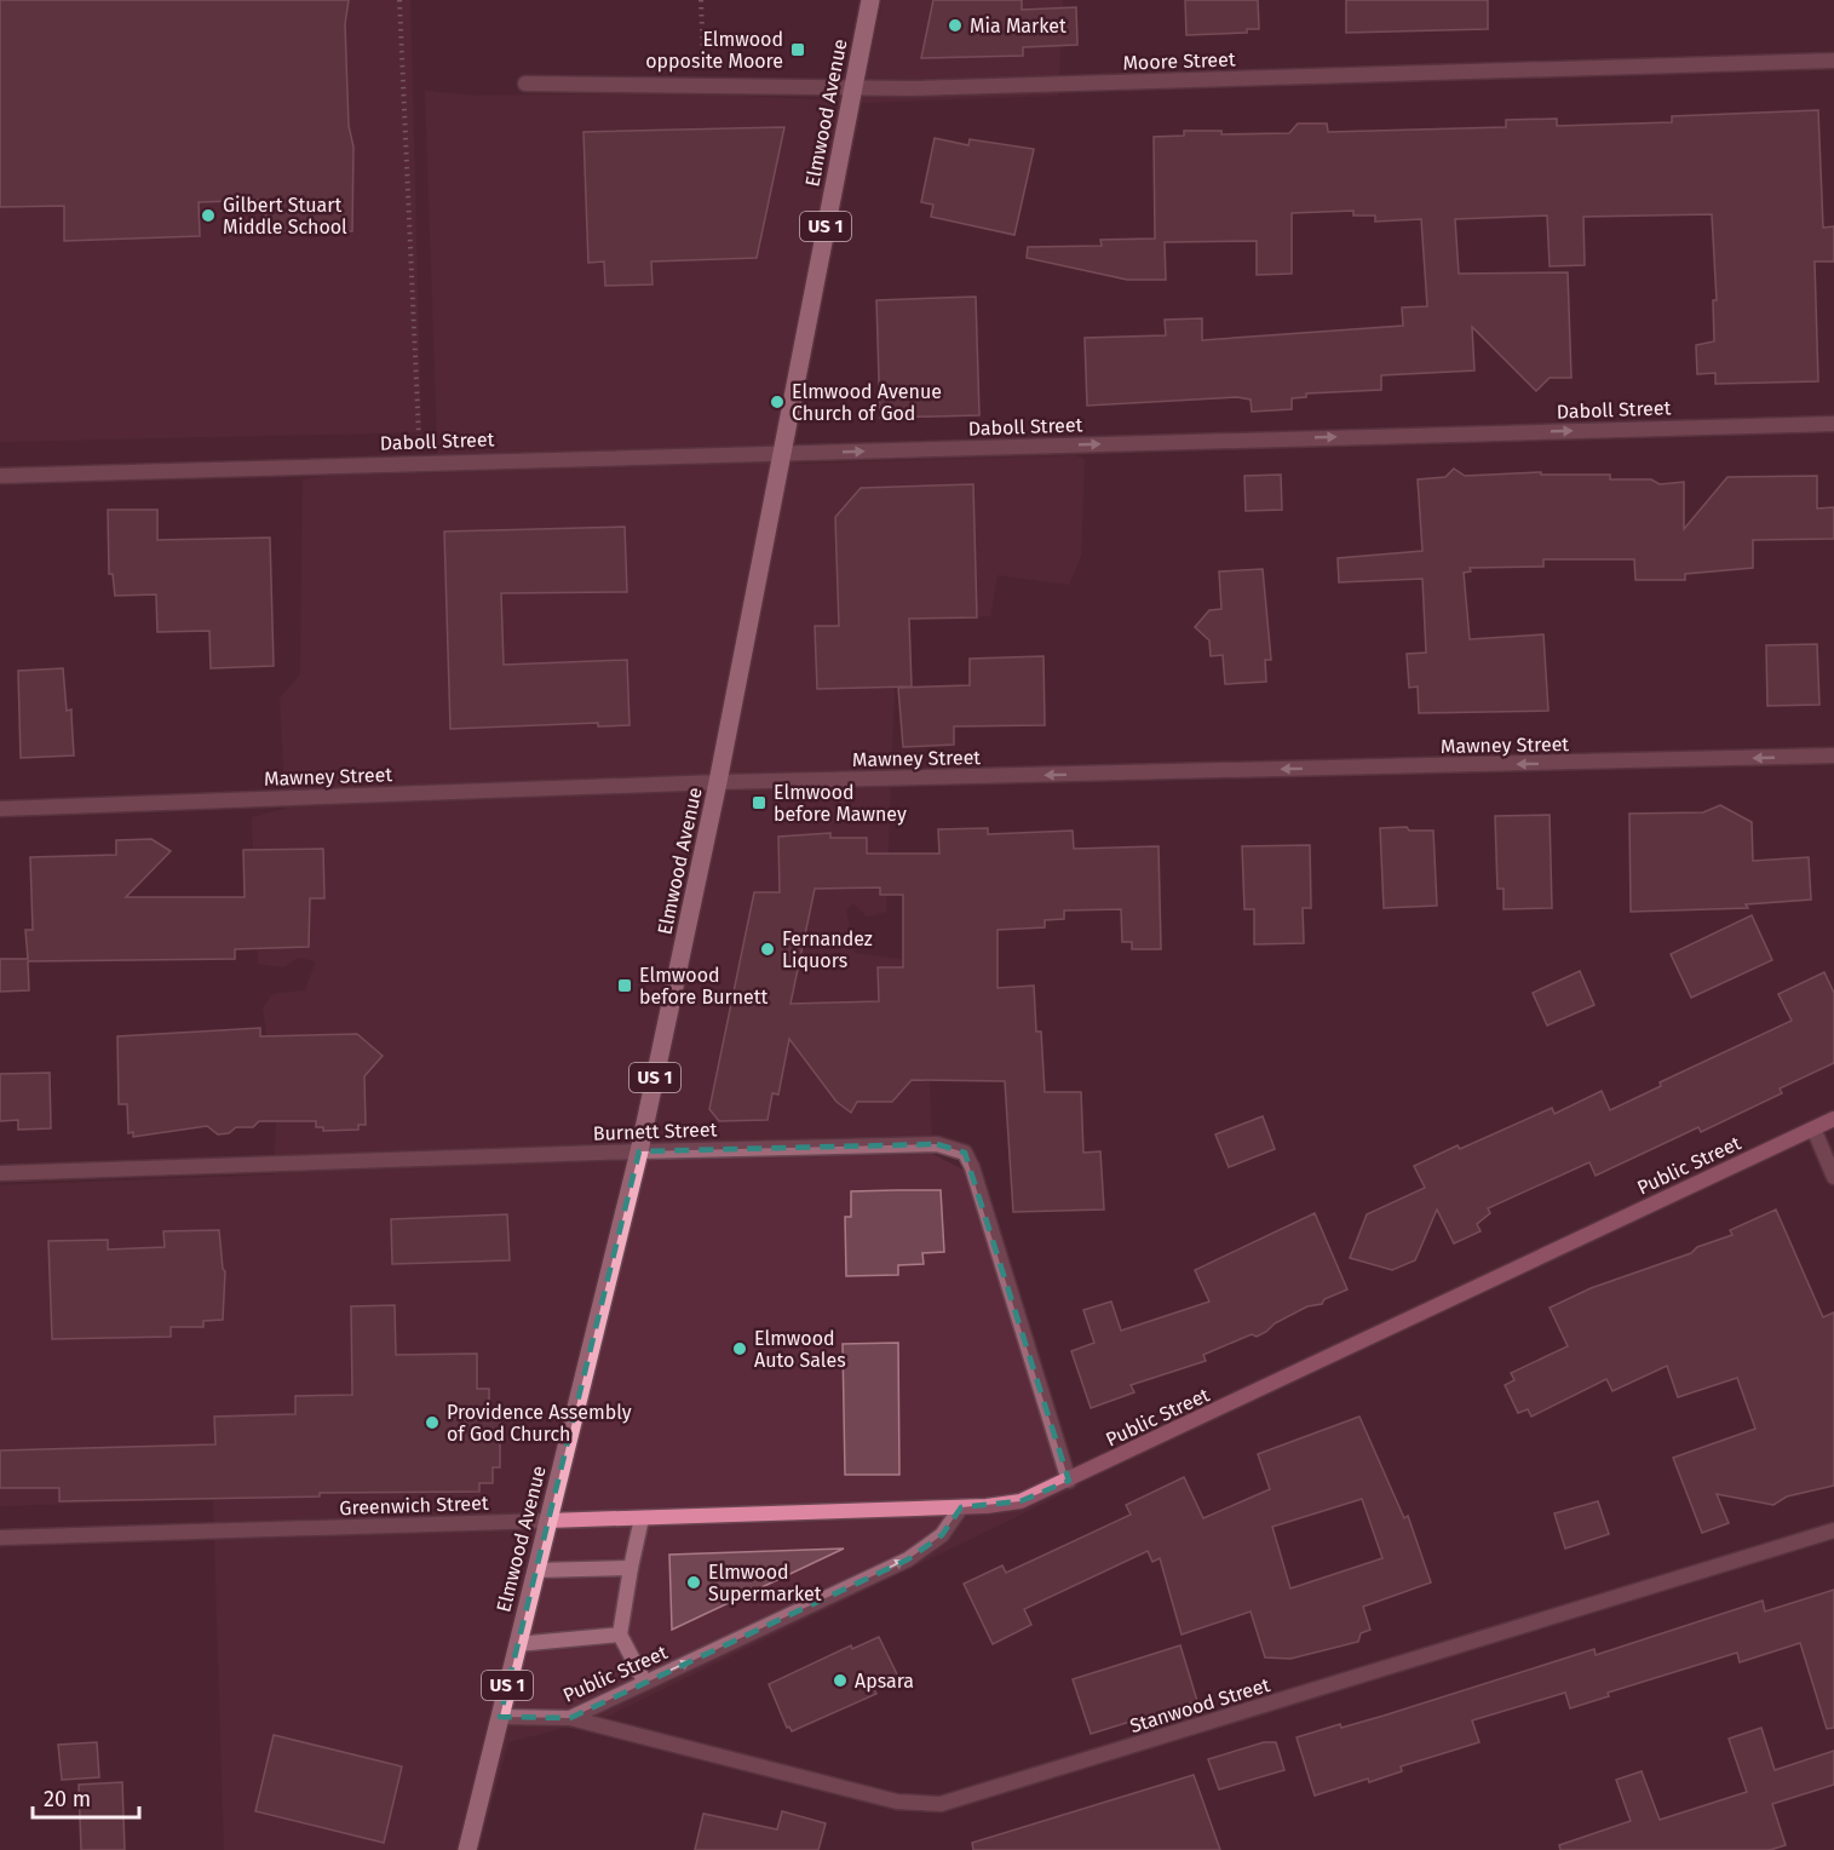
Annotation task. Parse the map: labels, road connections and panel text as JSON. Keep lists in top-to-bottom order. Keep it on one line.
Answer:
{"streets":{"main road":["Elmwood Avenue","US 1","Public Street","Greenwich Street"],"street":["Moore Street","Daboll Street","Mawney Street","Burnett Street","Stanwood Street"]},"crossings":[["Moore Street","Elmwood Avenue"],["Elmwood Avenue","Daboll Street"],["Elmwood Avenue","Mawney Street"],["Elmwood Avenue","Burnett Street"],["Elmwood Avenue","Public Street"],["Elmwood Avenue","Greenwich Street"],["Burnett Street","Public Street"],["Public Street","Greenwich Street"],["Public Street","Stanwood Street"]],"one_way":["Daboll Street","Mawney Street"],"places":{"other":["Mia Market","Gilbert Stuart Middle School","Elmwood Avenue Church of God","Fernandez Liquors","Elmwood Auto Sales","Providence Assembly of God Church","Elmwood Supermarket","Apsara"],"transit":["Elmwood opposite Moore","Elmwood before Mawney","Elmwood before Burnett"]},"scale_bar":"20 m"}
